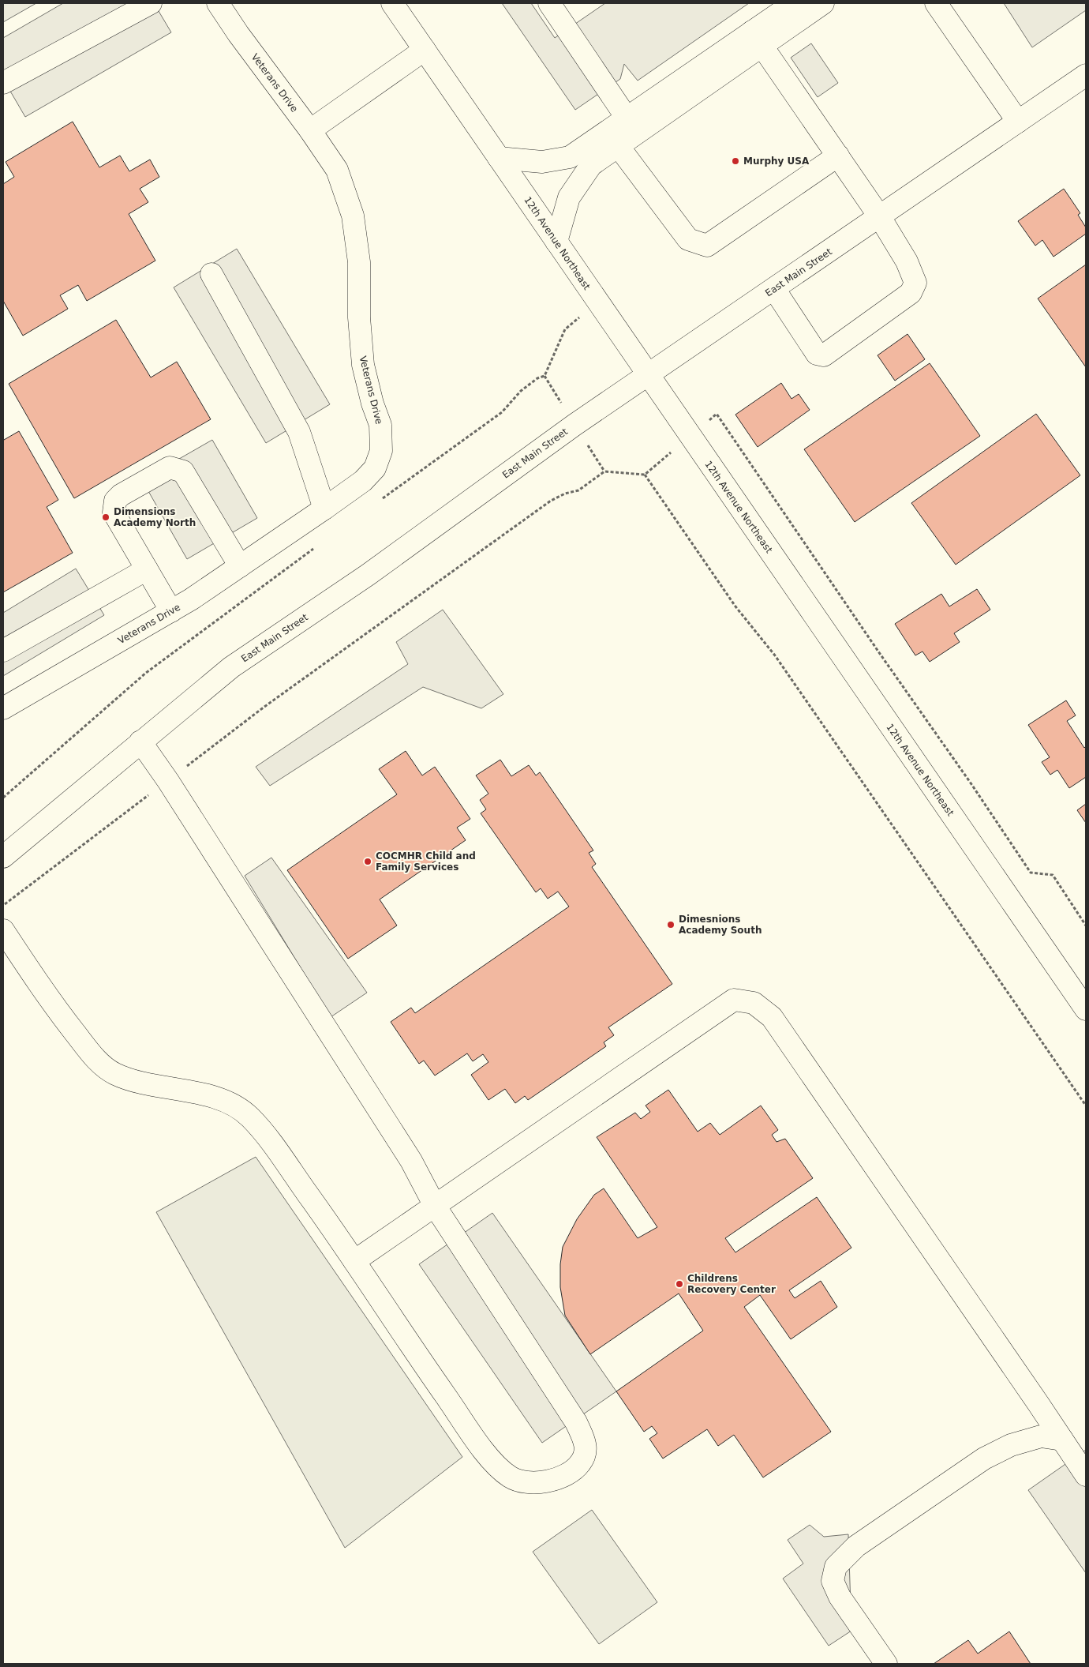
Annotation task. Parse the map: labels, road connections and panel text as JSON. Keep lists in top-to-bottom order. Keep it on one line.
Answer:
{"streets":{"street":["Veterans Drive","12th Avenue Northeast","East Main Street"]},"crossings":[["12th Avenue Northeast","East Main Street"]],"places":["Murphy USA","Dimensions Academy North","COCMHR Child and Family Services","Dimesnions Academy South","Childrens Recovery Center"]}
